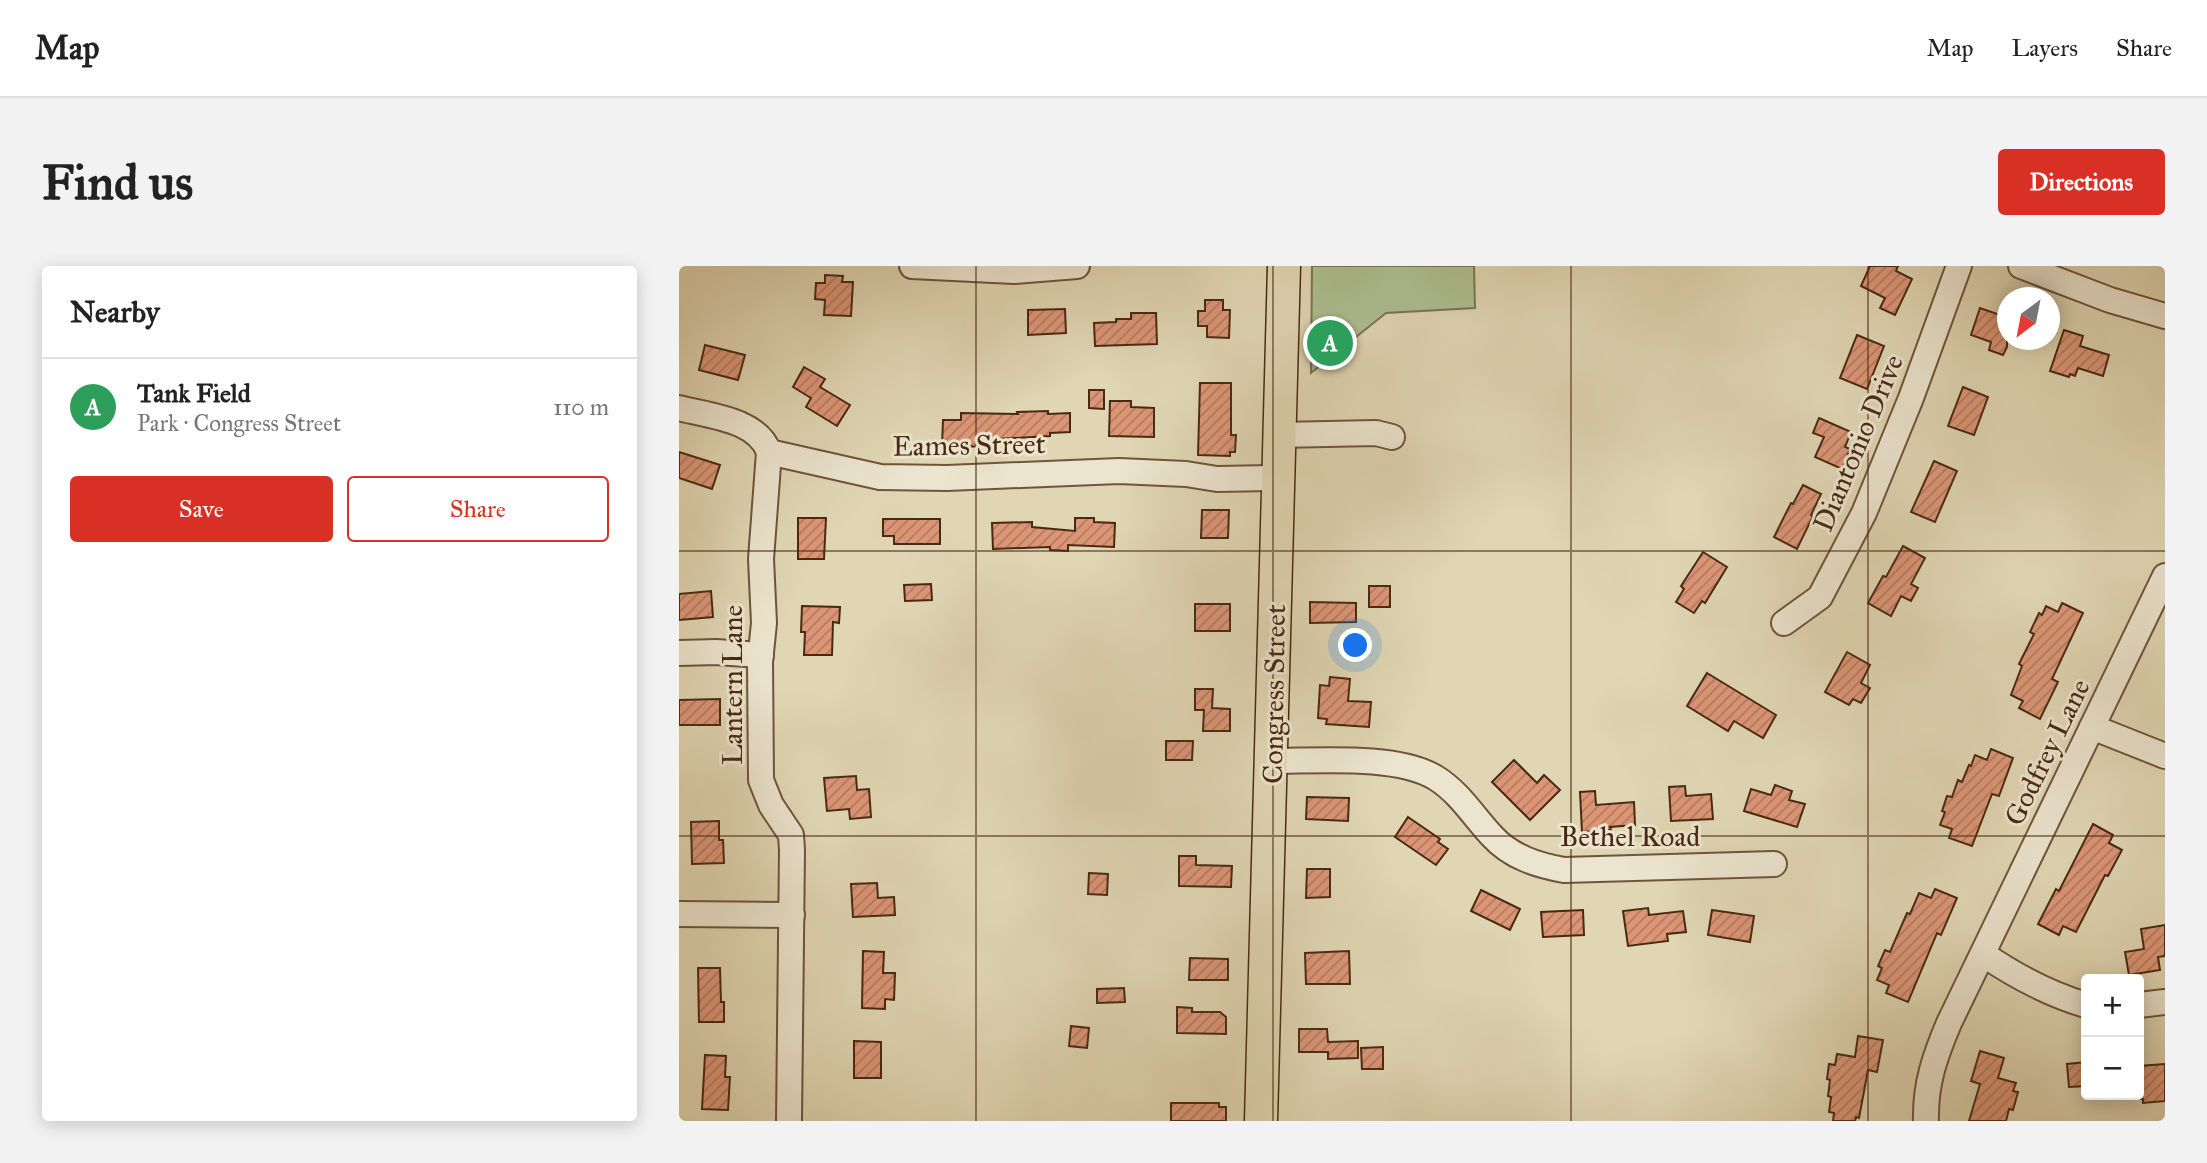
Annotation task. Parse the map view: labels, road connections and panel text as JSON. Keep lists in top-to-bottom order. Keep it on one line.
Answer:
{"streets":{"main road":["Congress Street"],"street":["Diantonio Drive","Eames Street","Lantern Lane","Godfrey Lane","Bethel Road"]},"crossings":[["Eames Street","Lantern Lane"],["Eames Street","Congress Street"],["Congress Street","Bethel Road"]],"north":"bottom left","page":{"header":"Map","nav":["Map","Layers","Share"],"buttons":["Directions",["Save","Share"]],"title":"Find us","heading":"Nearby","pins":"A","list":[{"mark":"A","name":"Tank Field","note":"Park · Congress Street","value":"110 m"}],"map_buttons":["+","−"]}}
